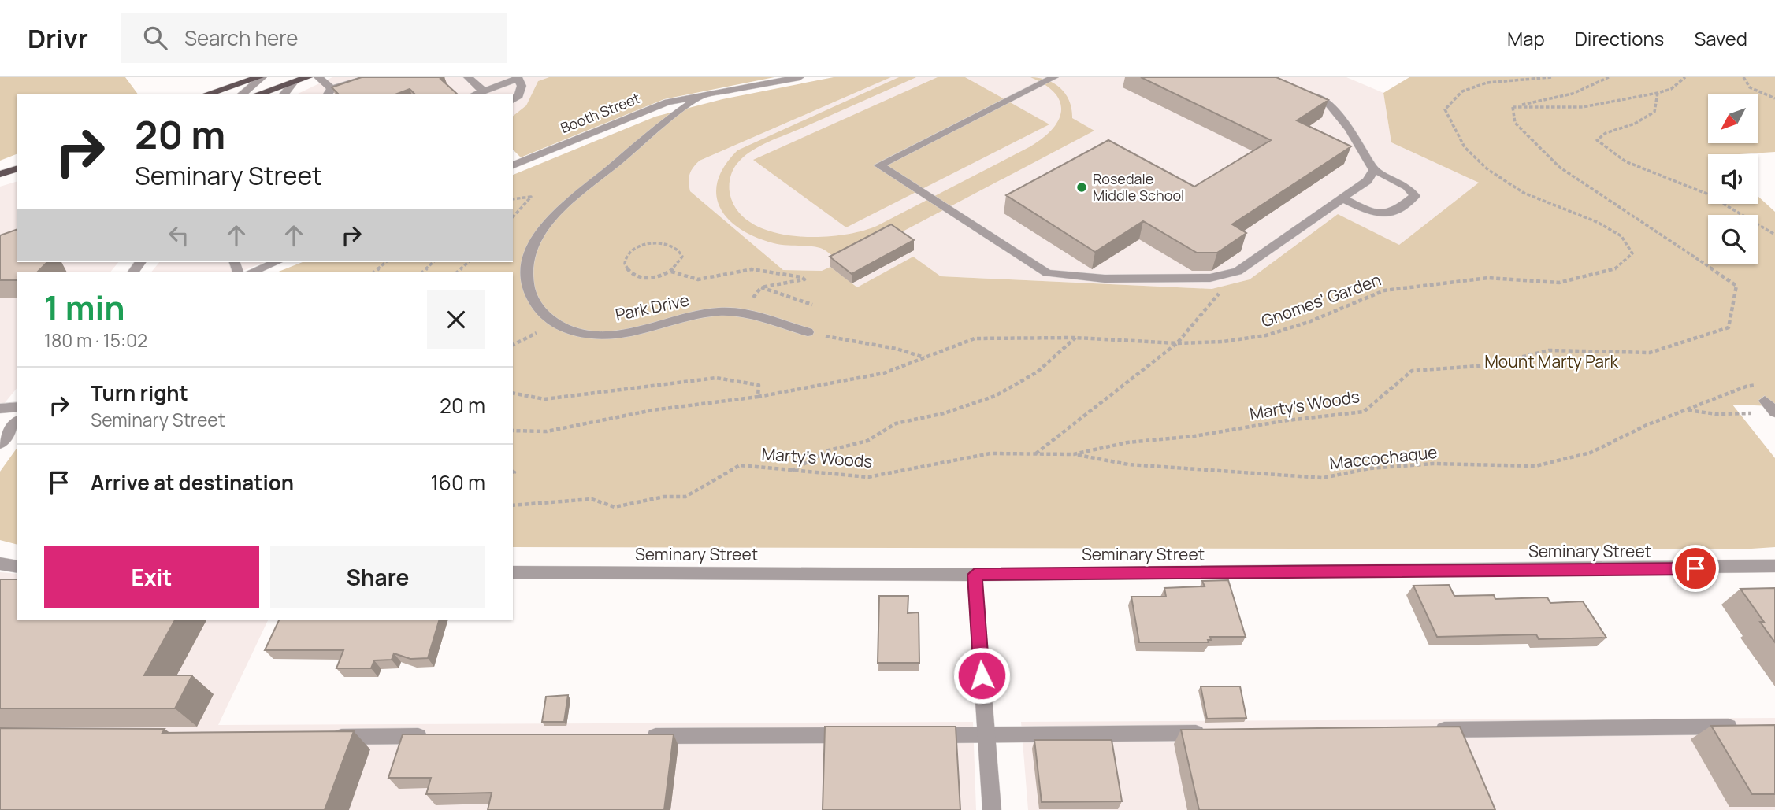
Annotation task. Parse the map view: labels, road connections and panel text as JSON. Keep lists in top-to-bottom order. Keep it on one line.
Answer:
{"streets":{"street":["Booth Street","Park Drive","Seminary Street"],"path":["Gnomes' Garden","Marty's Woods","Maccochaque"]},"crossings":[["Booth Street","Park Drive"],["Marty's Woods","Maccochaque"]],"parks":["Mount Marty Park"],"places":["Rosedale Middle School"],"north":"bottom left","page":{"header":"Drivr","search":"Search here","nav":["Map","Directions","Saved"],"turn":["20 m","Seminary Street"],"heading":["1 min","180 m · 15:02"],"list":[{"name":"Turn right","note":"Seminary Street","value":"20 m"},{"name":"Arrive at destination","value":"160 m"}],"buttons":["Exit","Share"]}}
